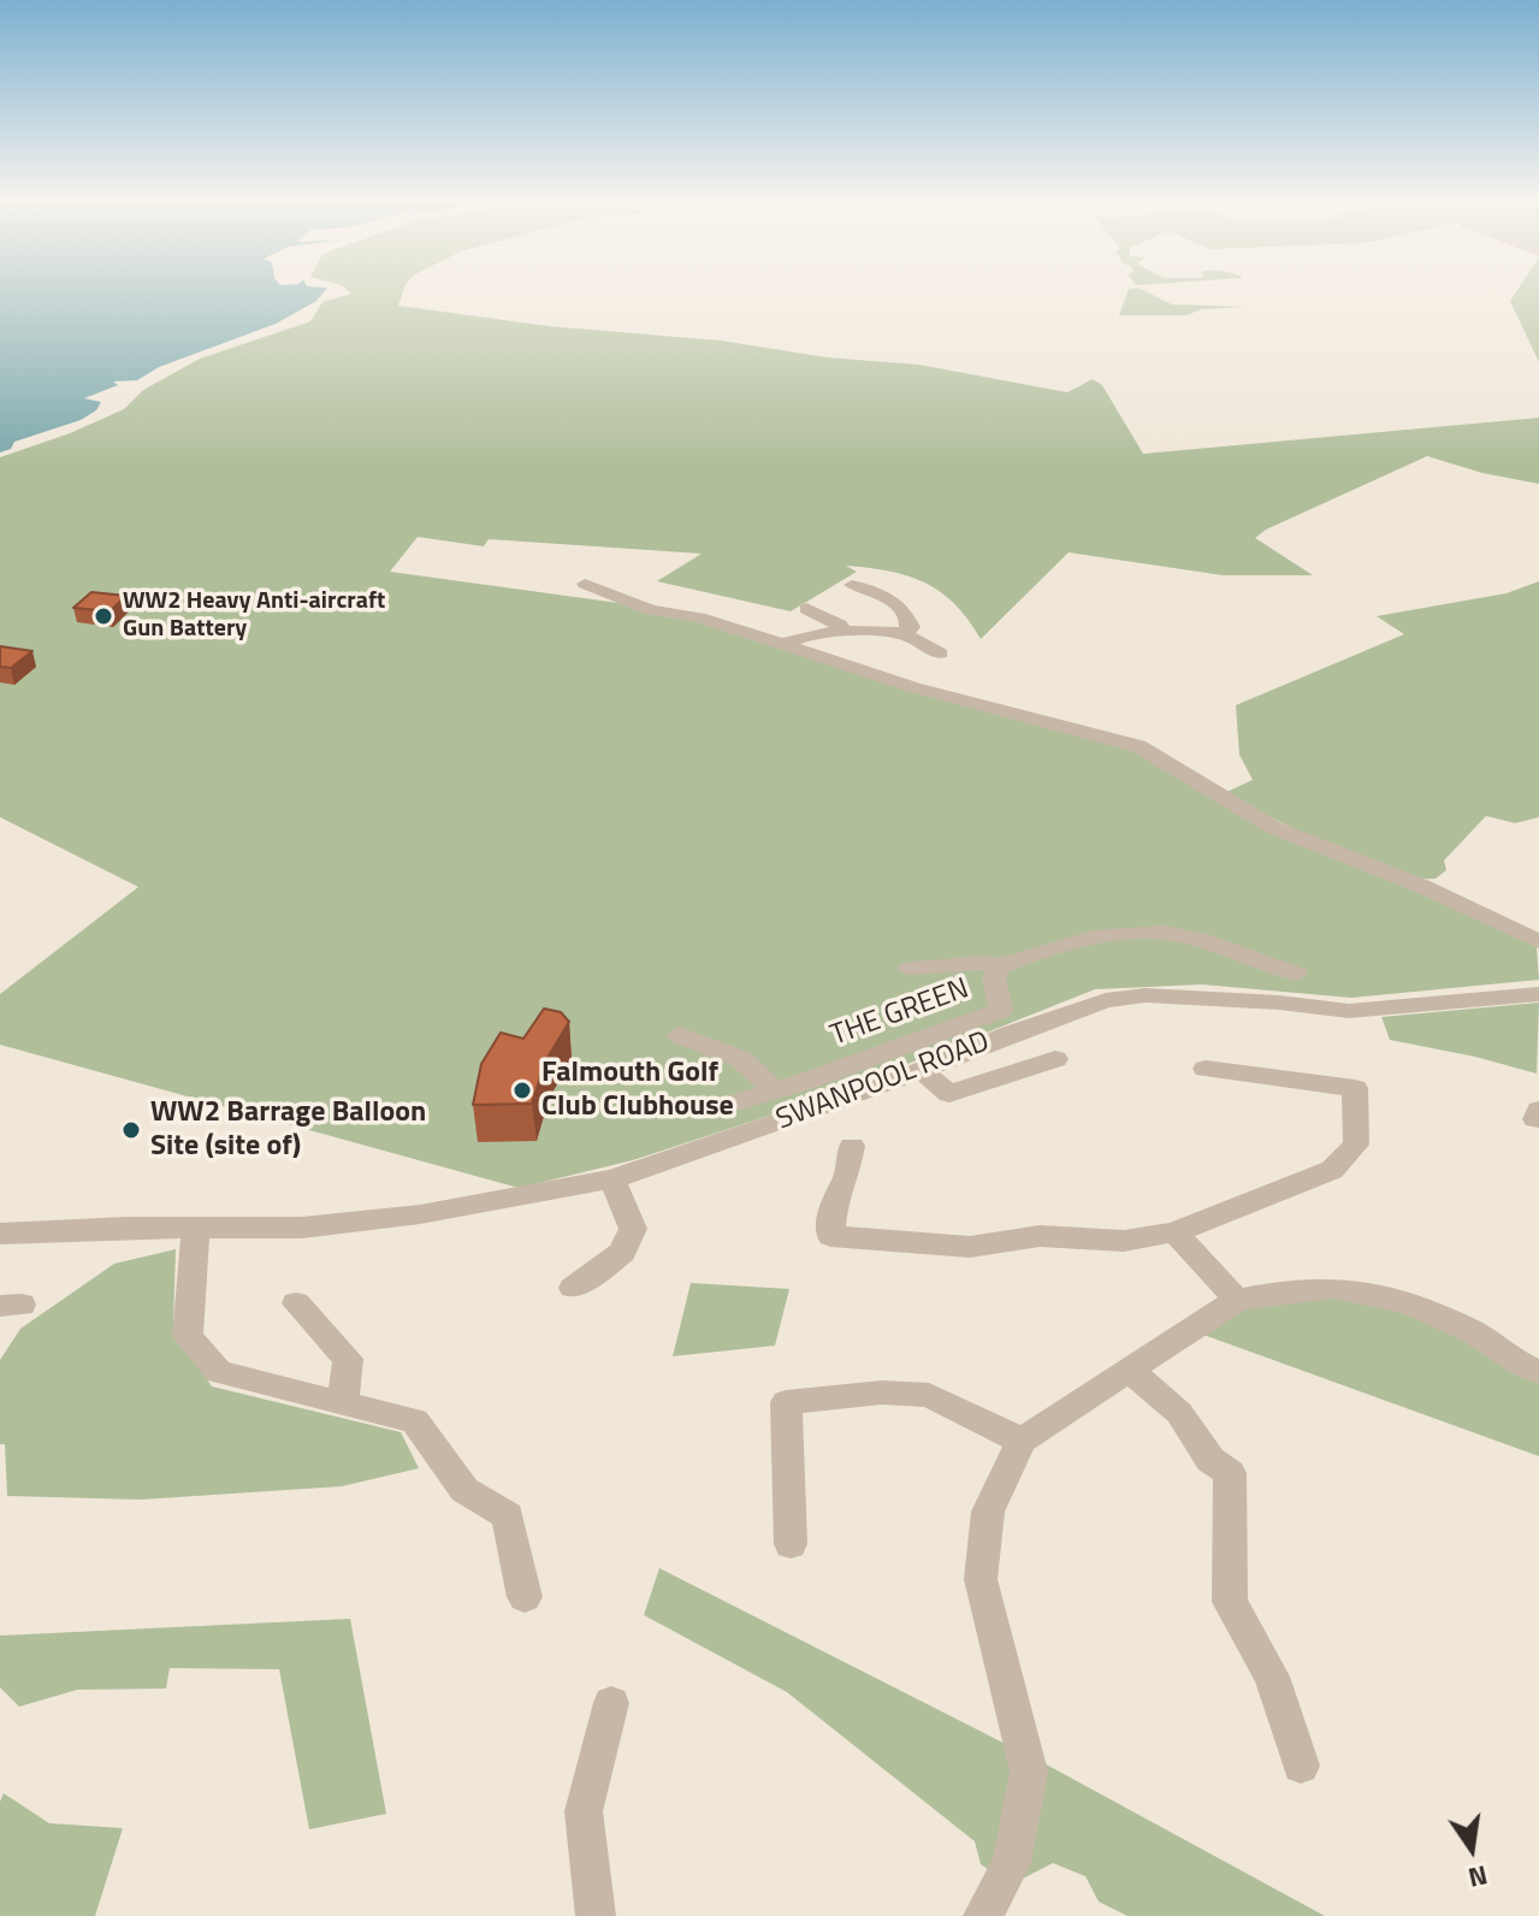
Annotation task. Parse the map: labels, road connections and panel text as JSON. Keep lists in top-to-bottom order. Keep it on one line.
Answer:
{"streets":{"street":["THE GREEN","SWANPOOL ROAD"]},"places":["WW2 Heavy Anti-aircraft Gun Battery","Falmouth Golf Club Clubhouse","WW2 Barrage Balloon Site (site of)"],"north":"bottom"}
